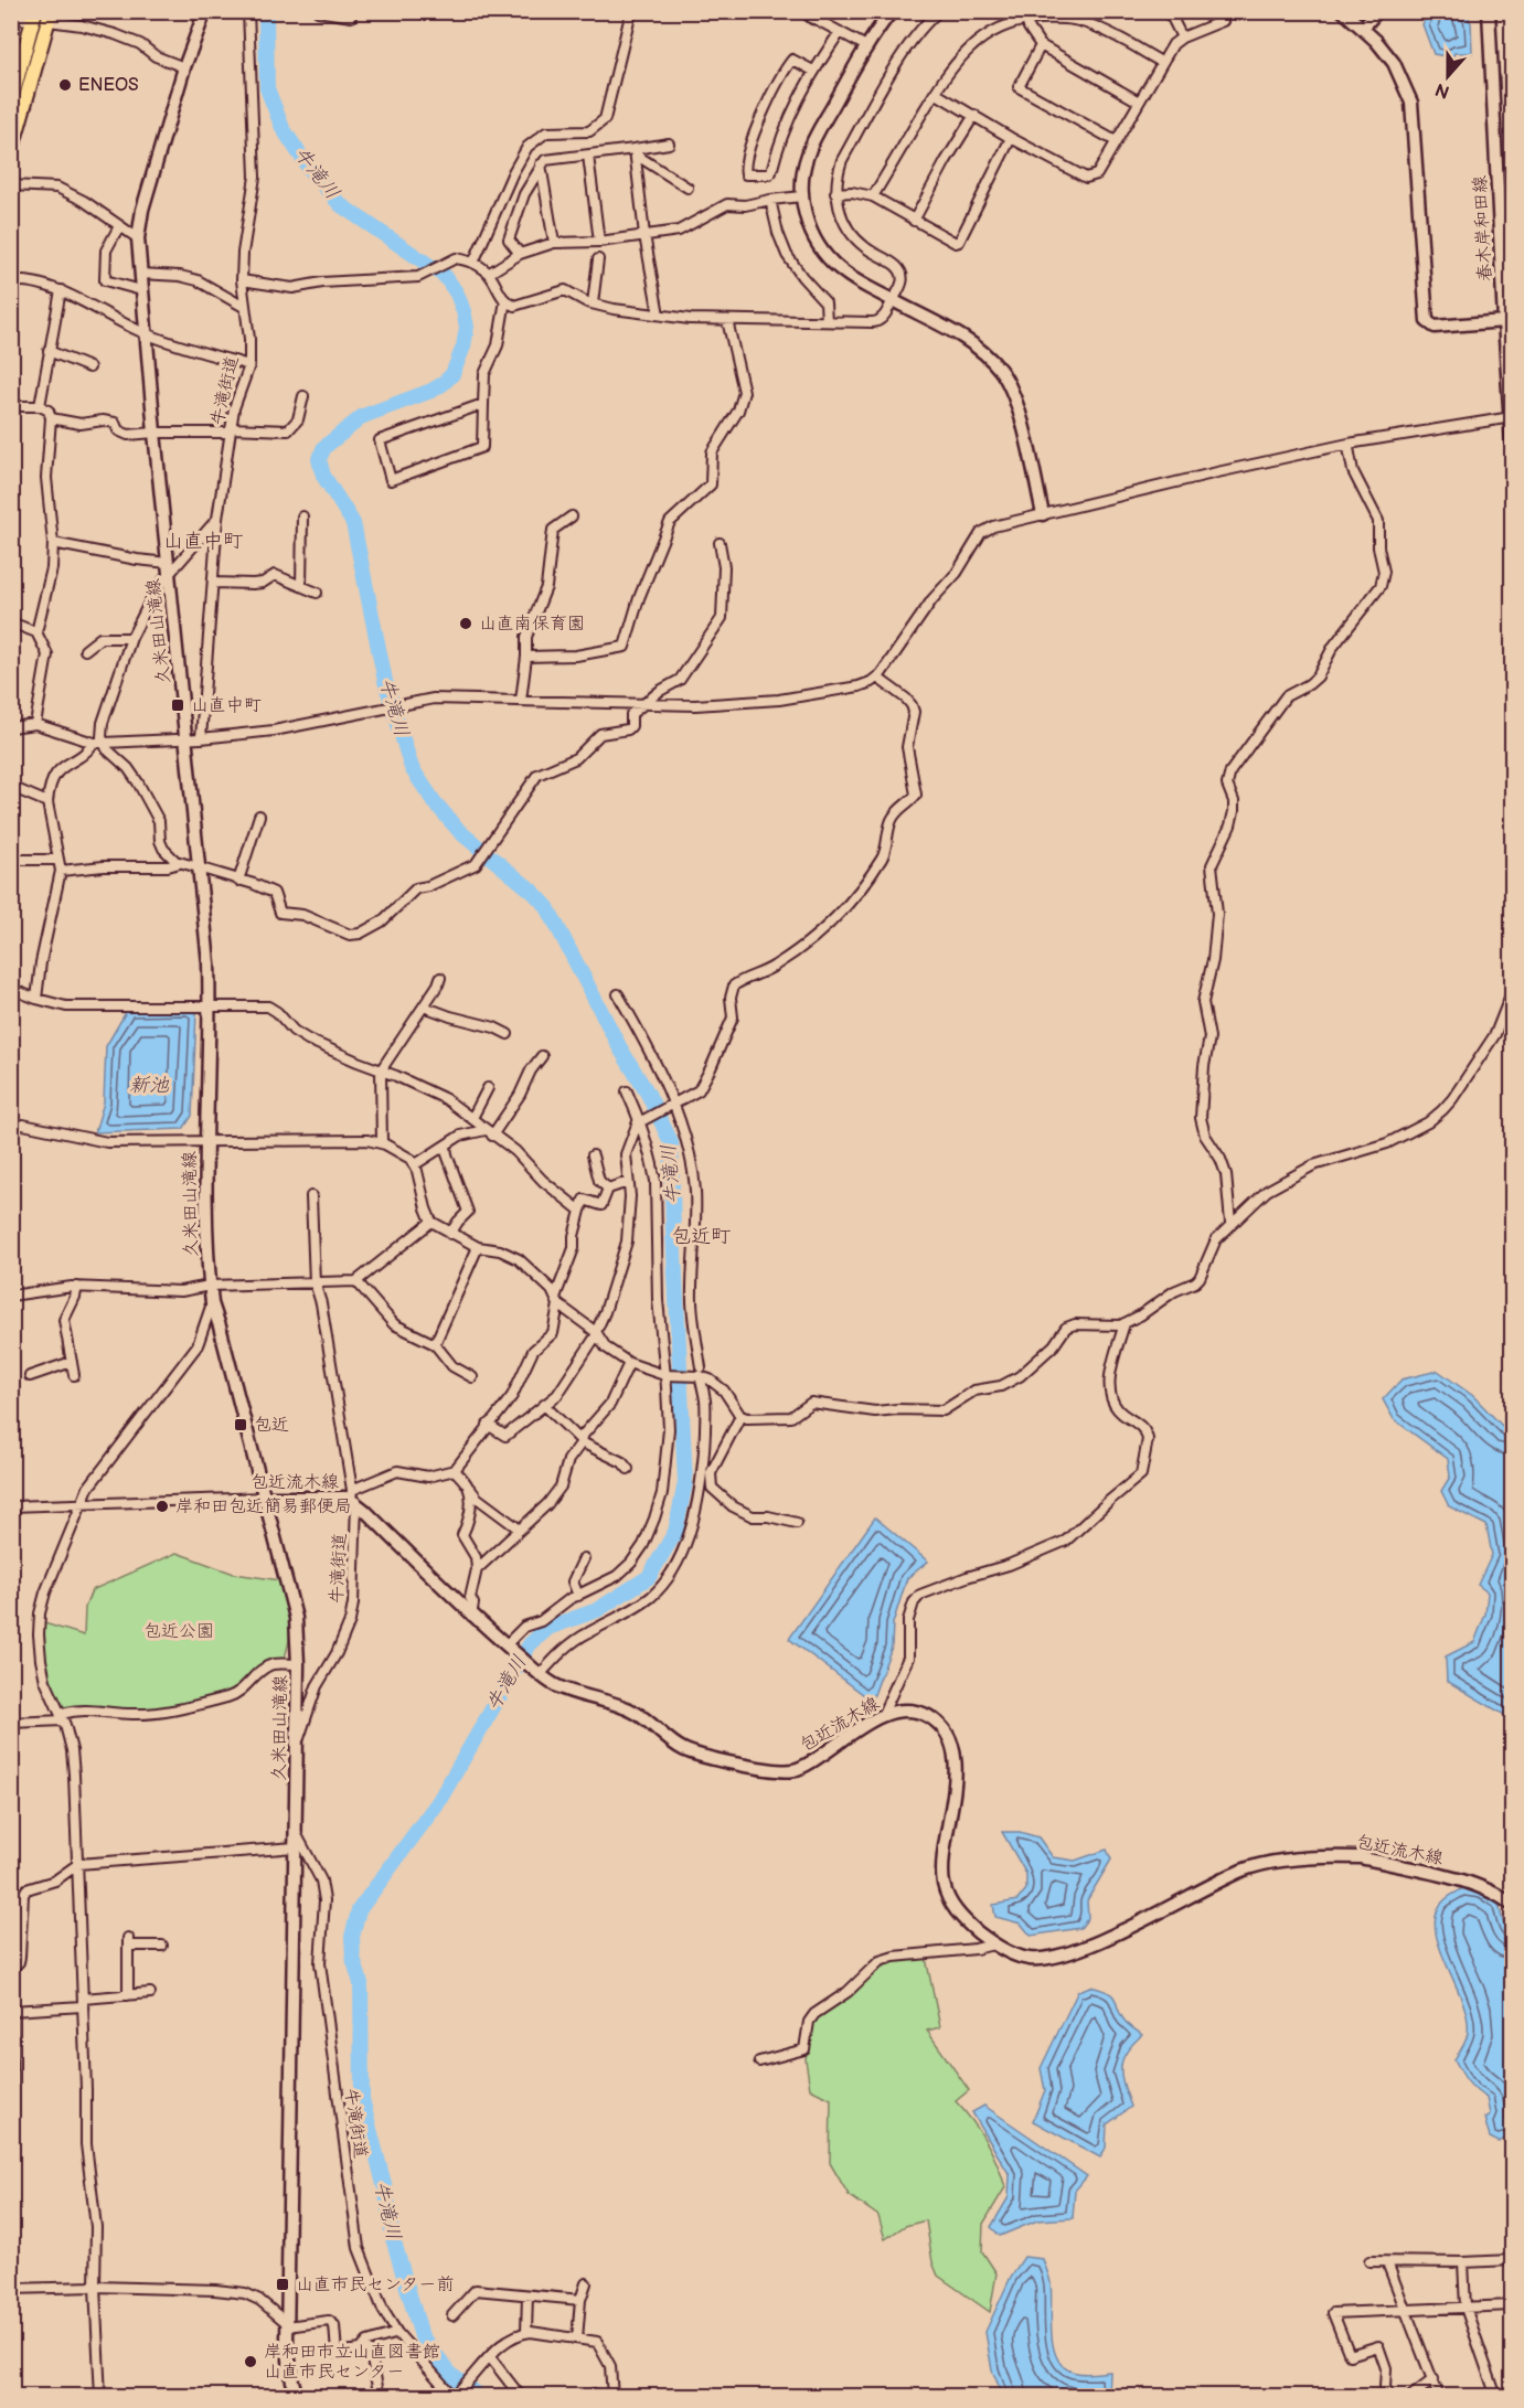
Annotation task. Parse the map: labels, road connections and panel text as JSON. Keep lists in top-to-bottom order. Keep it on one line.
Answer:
{"streets":{"street":["春木岸和田線","牛滝街道","久米田山滝線","包近流木線"]},"crossings":[["牛滝街道","久米田山滝線"],["牛滝街道","包近流木線"],["久米田山滝線","包近流木線"]],"districts":["山直中町","包近町"],"water":["牛滝川","新池"],"parks":["包近公園"],"places":{"other":["ENEOS","山直南保育園","岸和田包近簡易郵便局","岸和田市立山直図書館 山直市民センター"],"transit":["山直中町","包近","山直市民センター前"]},"north":"bottom"}
